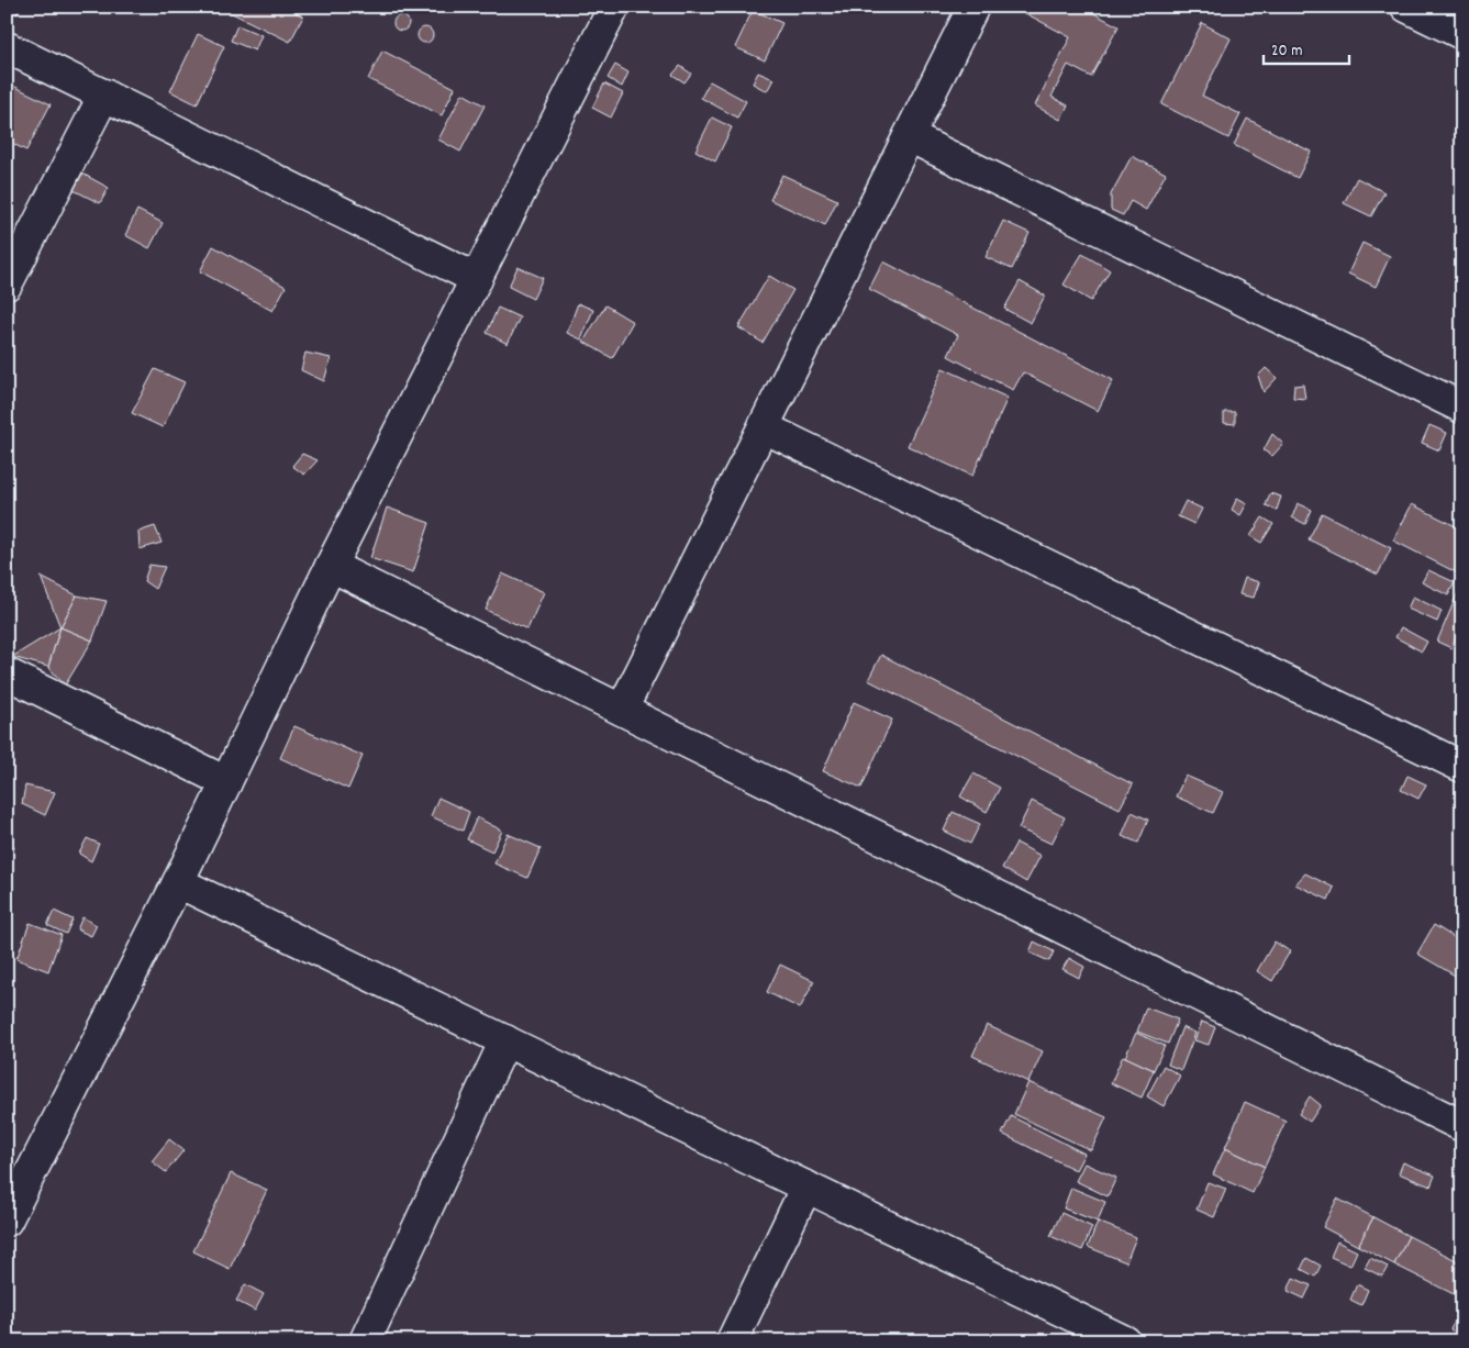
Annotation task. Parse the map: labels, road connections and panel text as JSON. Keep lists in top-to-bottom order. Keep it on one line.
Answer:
{"scale_bar":"20 m"}
